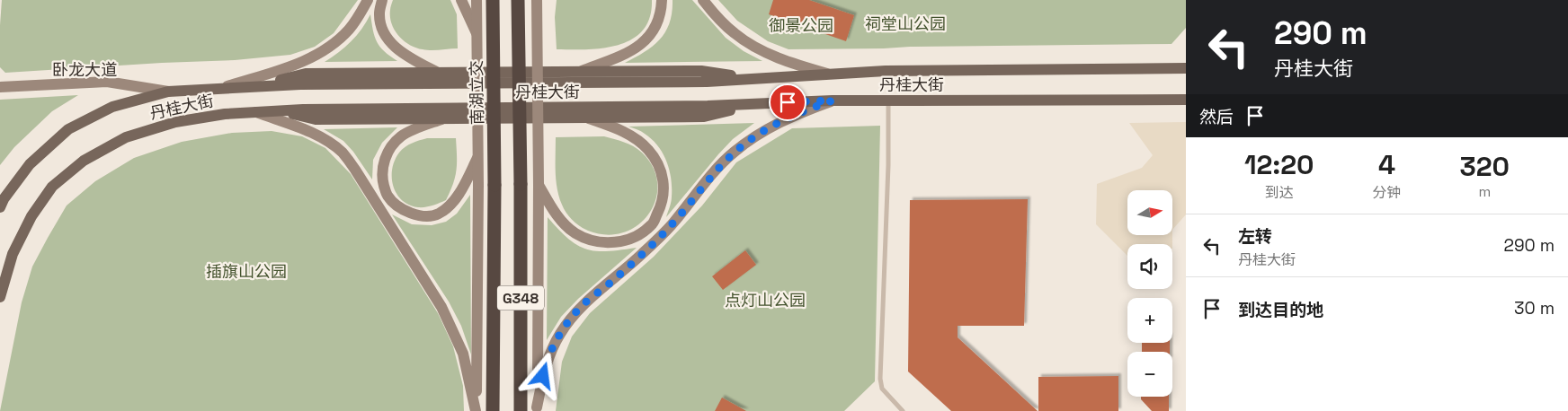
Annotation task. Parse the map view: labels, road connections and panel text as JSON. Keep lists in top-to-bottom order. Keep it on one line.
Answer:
{"streets":{"highway":["南湖立交","G348"],"main road":["丹桂大街"],"street":["卧龙大道"]},"crossings":[["卧龙大道","丹桂大街"]],"parks":["祠堂山公园","御景公园","插旗山公园","点灯山公园"],"north":"right","page":{"turn":["290 m","丹桂大街"],"then":"然后","eta":["12:20","到达","4","分钟","320","m"],"map_buttons":["+","−"],"list":[{"name":"左转","note":"丹桂大街","value":"290 m"},{"name":"到达目的地","value":"30 m"}]}}
